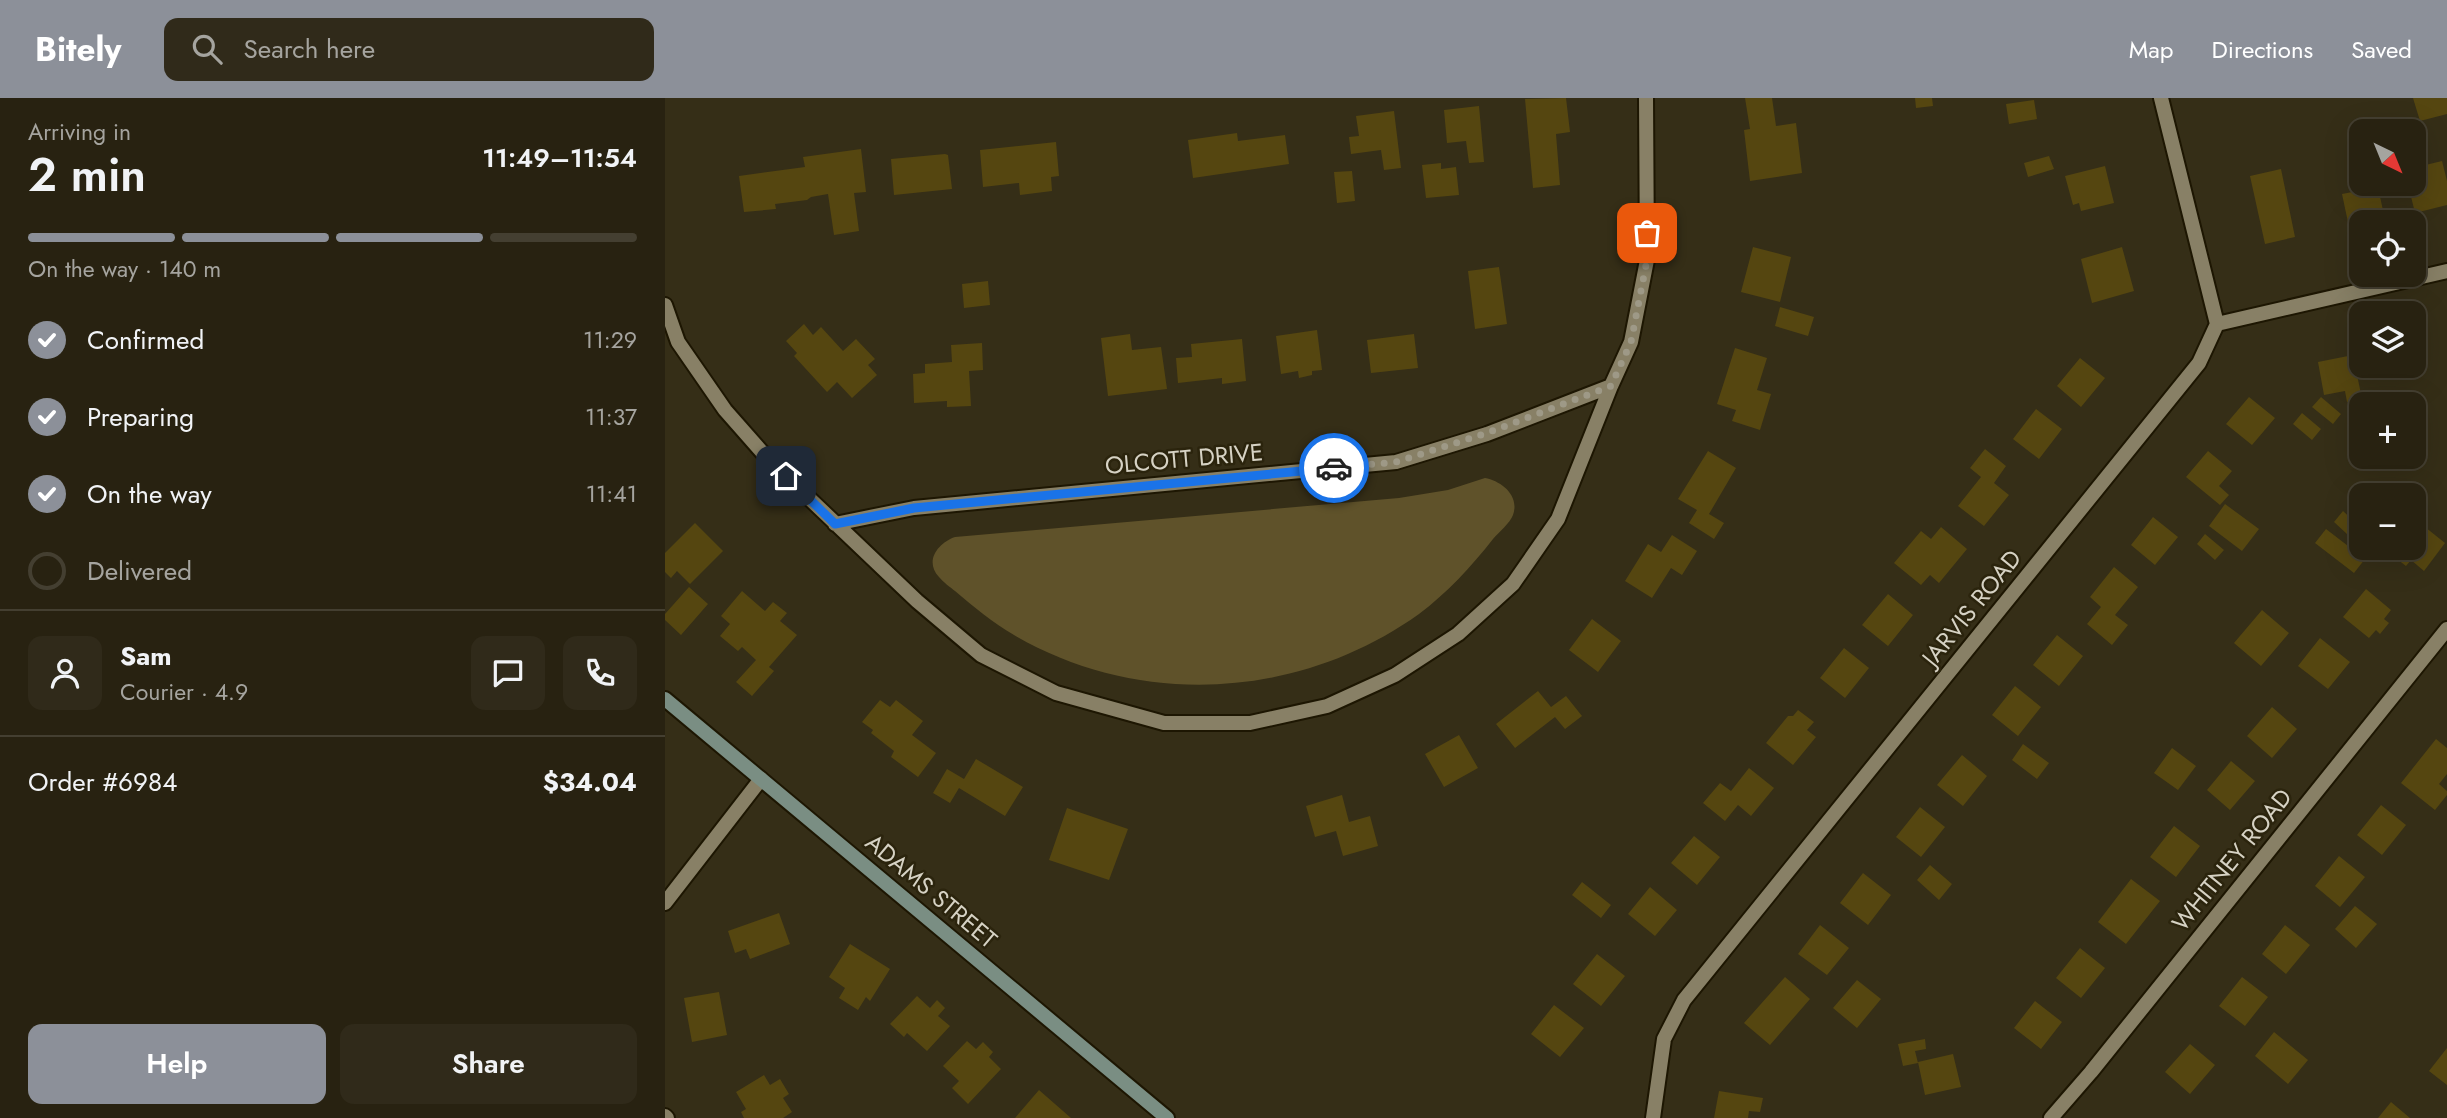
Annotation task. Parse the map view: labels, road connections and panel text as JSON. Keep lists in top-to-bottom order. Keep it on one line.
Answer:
{"streets":{"main road":["ADAMS STREET"],"street":["OLCOTT DRIVE","JARVIS ROAD","WHITNEY ROAD"]},"north":"bottom right","page":{"header":"Bitely","search":"Search here","nav":["Map","Directions","Saved"],"heading":["2 min","Arriving in","11:49–11:54"],"panel":["Sam","Courier · 4.9","Order #6984","$34.04"],"map_buttons":["+","−"],"bar":"On the way · 140 m","list":[["Confirmed","11:29"],["Preparing","11:37"],["On the way","11:41"],"Delivered"],"buttons":["Help","Share"]}}
